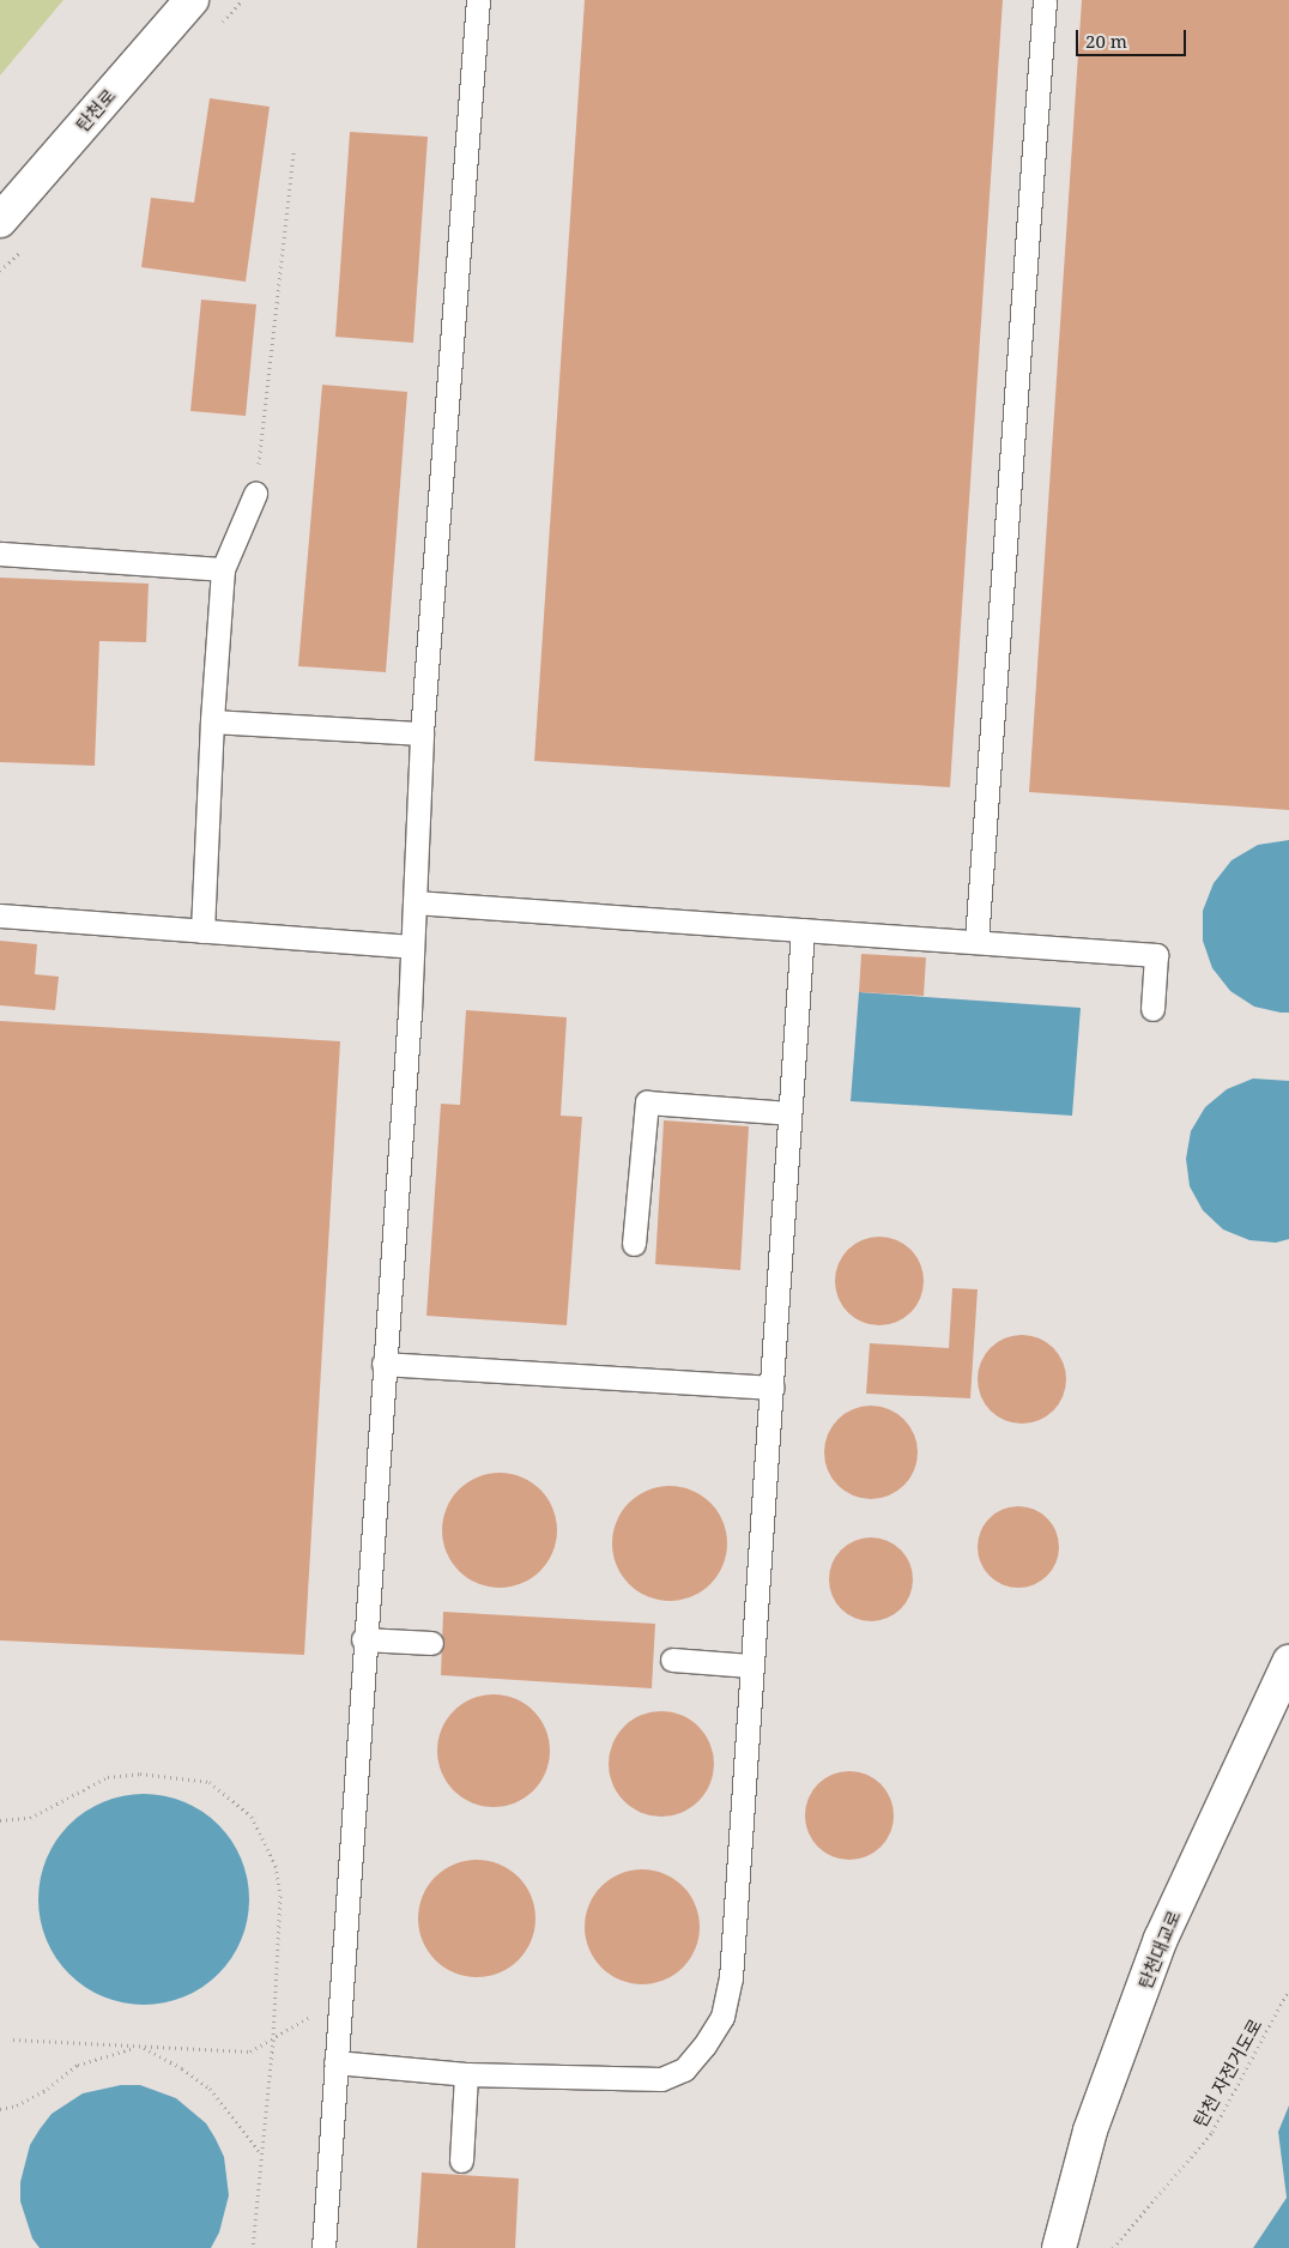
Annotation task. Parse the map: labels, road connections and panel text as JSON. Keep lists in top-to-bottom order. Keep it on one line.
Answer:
{"streets":{"street":["탄천로","탄천대교로"],"path":["탄천 자전거도로"]},"scale_bar":"20 m"}
